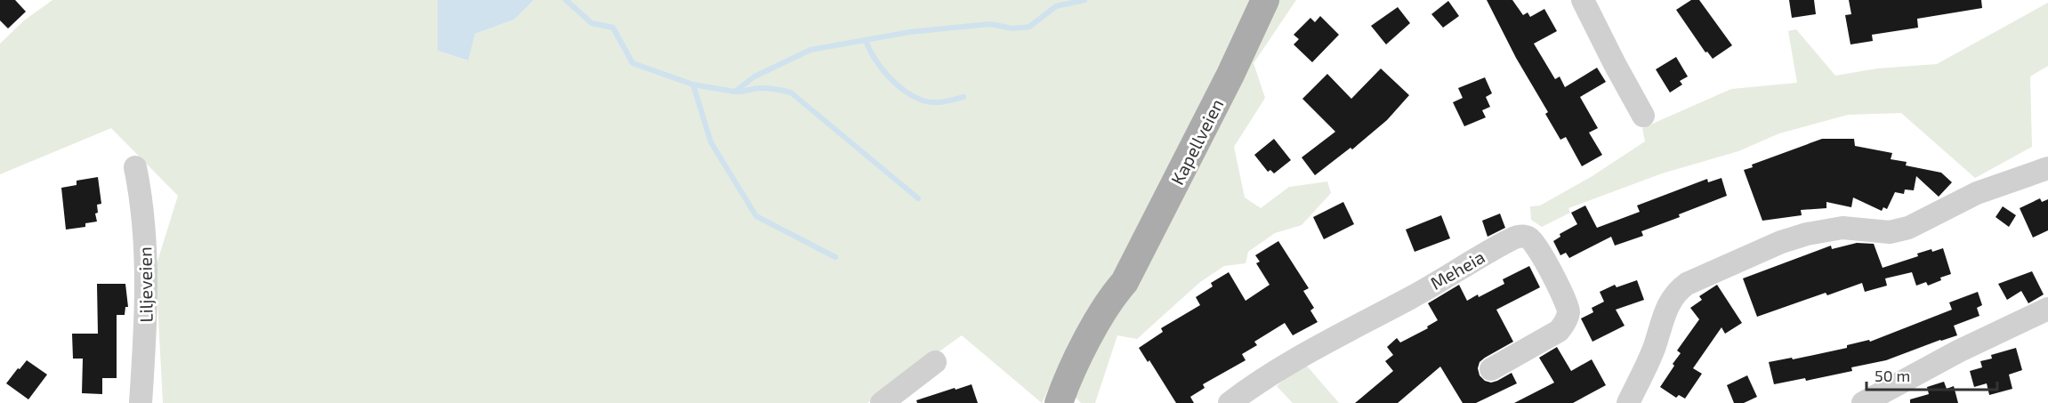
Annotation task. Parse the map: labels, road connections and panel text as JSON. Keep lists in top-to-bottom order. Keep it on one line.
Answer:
{"streets":{"main road":["Kapellveien"],"street":["Meheia","Liljeveien"]},"scale_bar":"50 m"}
